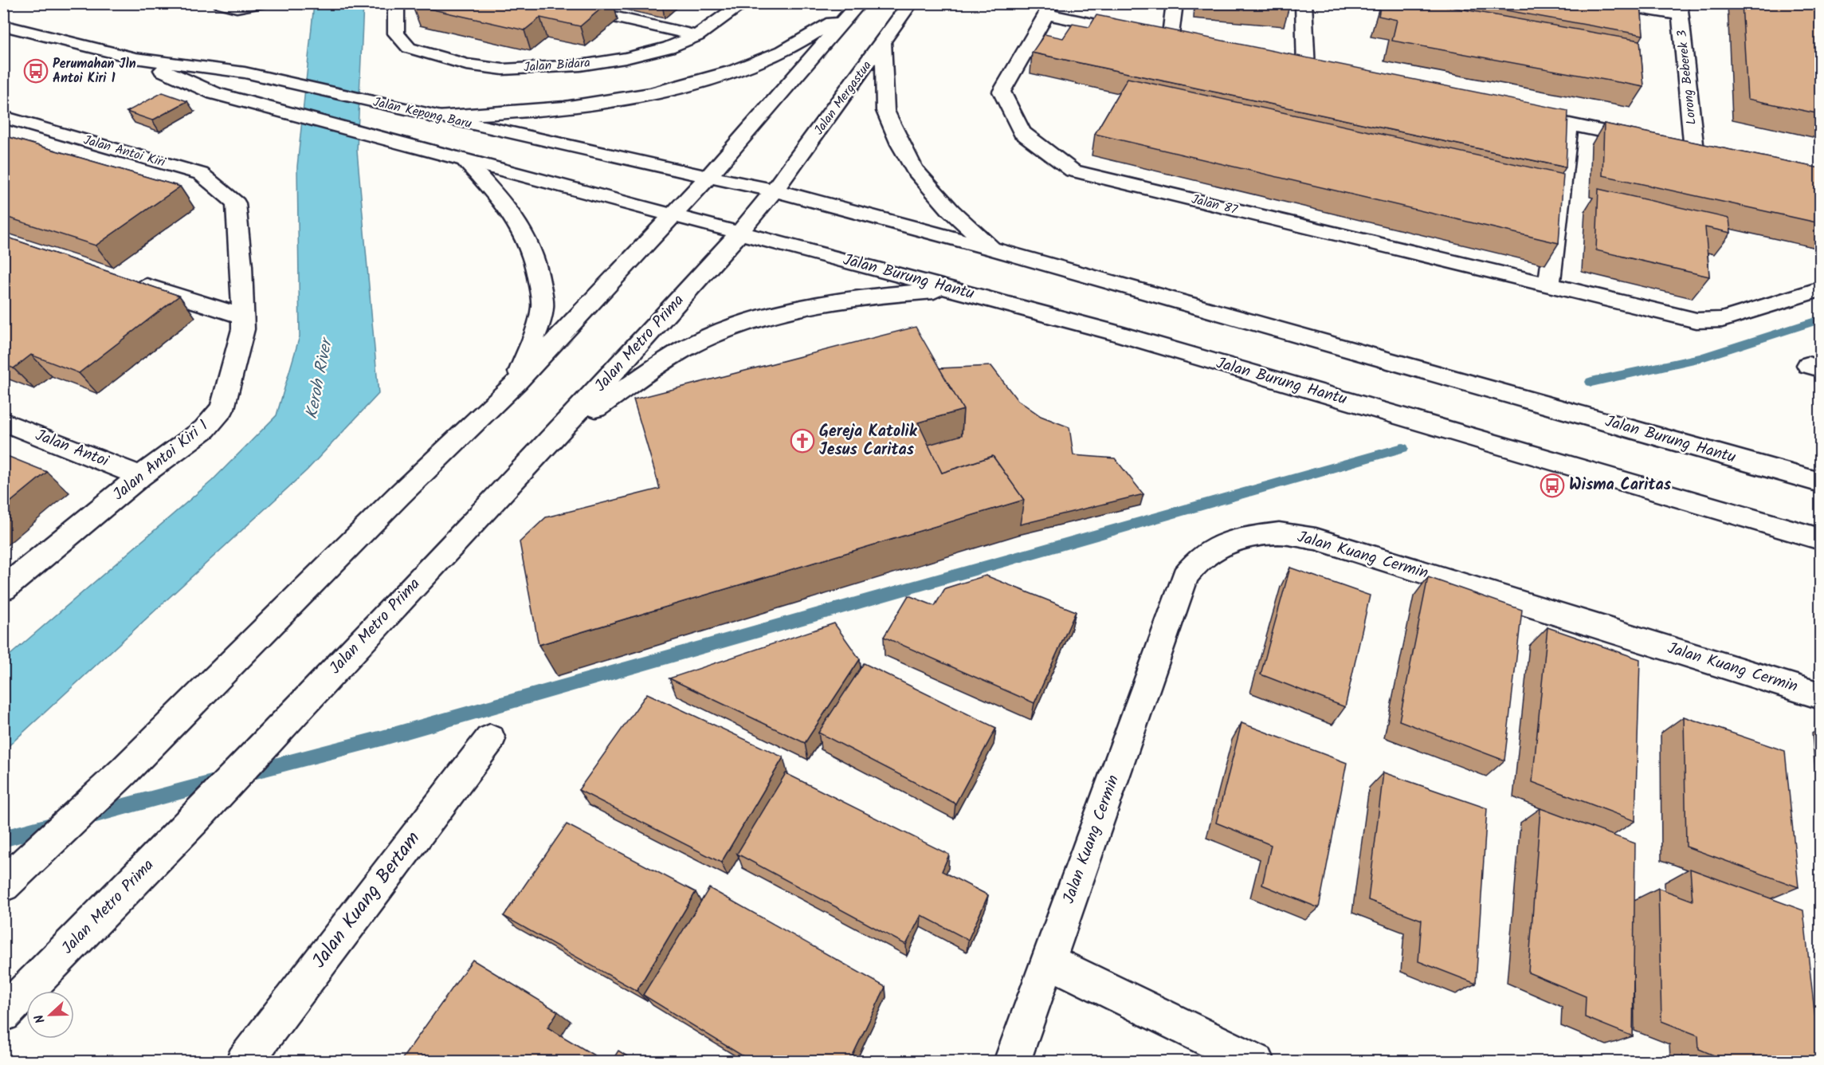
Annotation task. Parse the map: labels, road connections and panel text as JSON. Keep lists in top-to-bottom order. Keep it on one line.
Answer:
{"streets":{"street":["Jalan Bidara","Lorong Beberek 3","Jalan Mergastua","Jalan Kepong Baru","Jalan Antoi Kiri","Jalan 87","Jalan Burung Hantu","Jalan Metro Prima","Jalan Antoi","Jalan Antoi Kiri 1","Jalan Kuang Cermin","Jalan Kuang Bertam"]},"crossings":[["Jalan Mergastua","Jalan Kepong Baru"],["Jalan Mergastua","Jalan Burung Hantu"],["Jalan Mergastua","Jalan Metro Prima"],["Jalan Kepong Baru","Jalan Burung Hantu"],["Jalan Antoi Kiri","Jalan Antoi Kiri 1"],["Jalan Burung Hantu","Jalan Metro Prima"],["Jalan Antoi","Jalan Antoi Kiri 1"]],"water":["Keroh River"],"places":{"bus stop":["Perumahan Jln Antoi Kiri 1","Wisma Caritas"],"church":["Gereja Katolik Jesus Caritas"]},"north":"left"}
